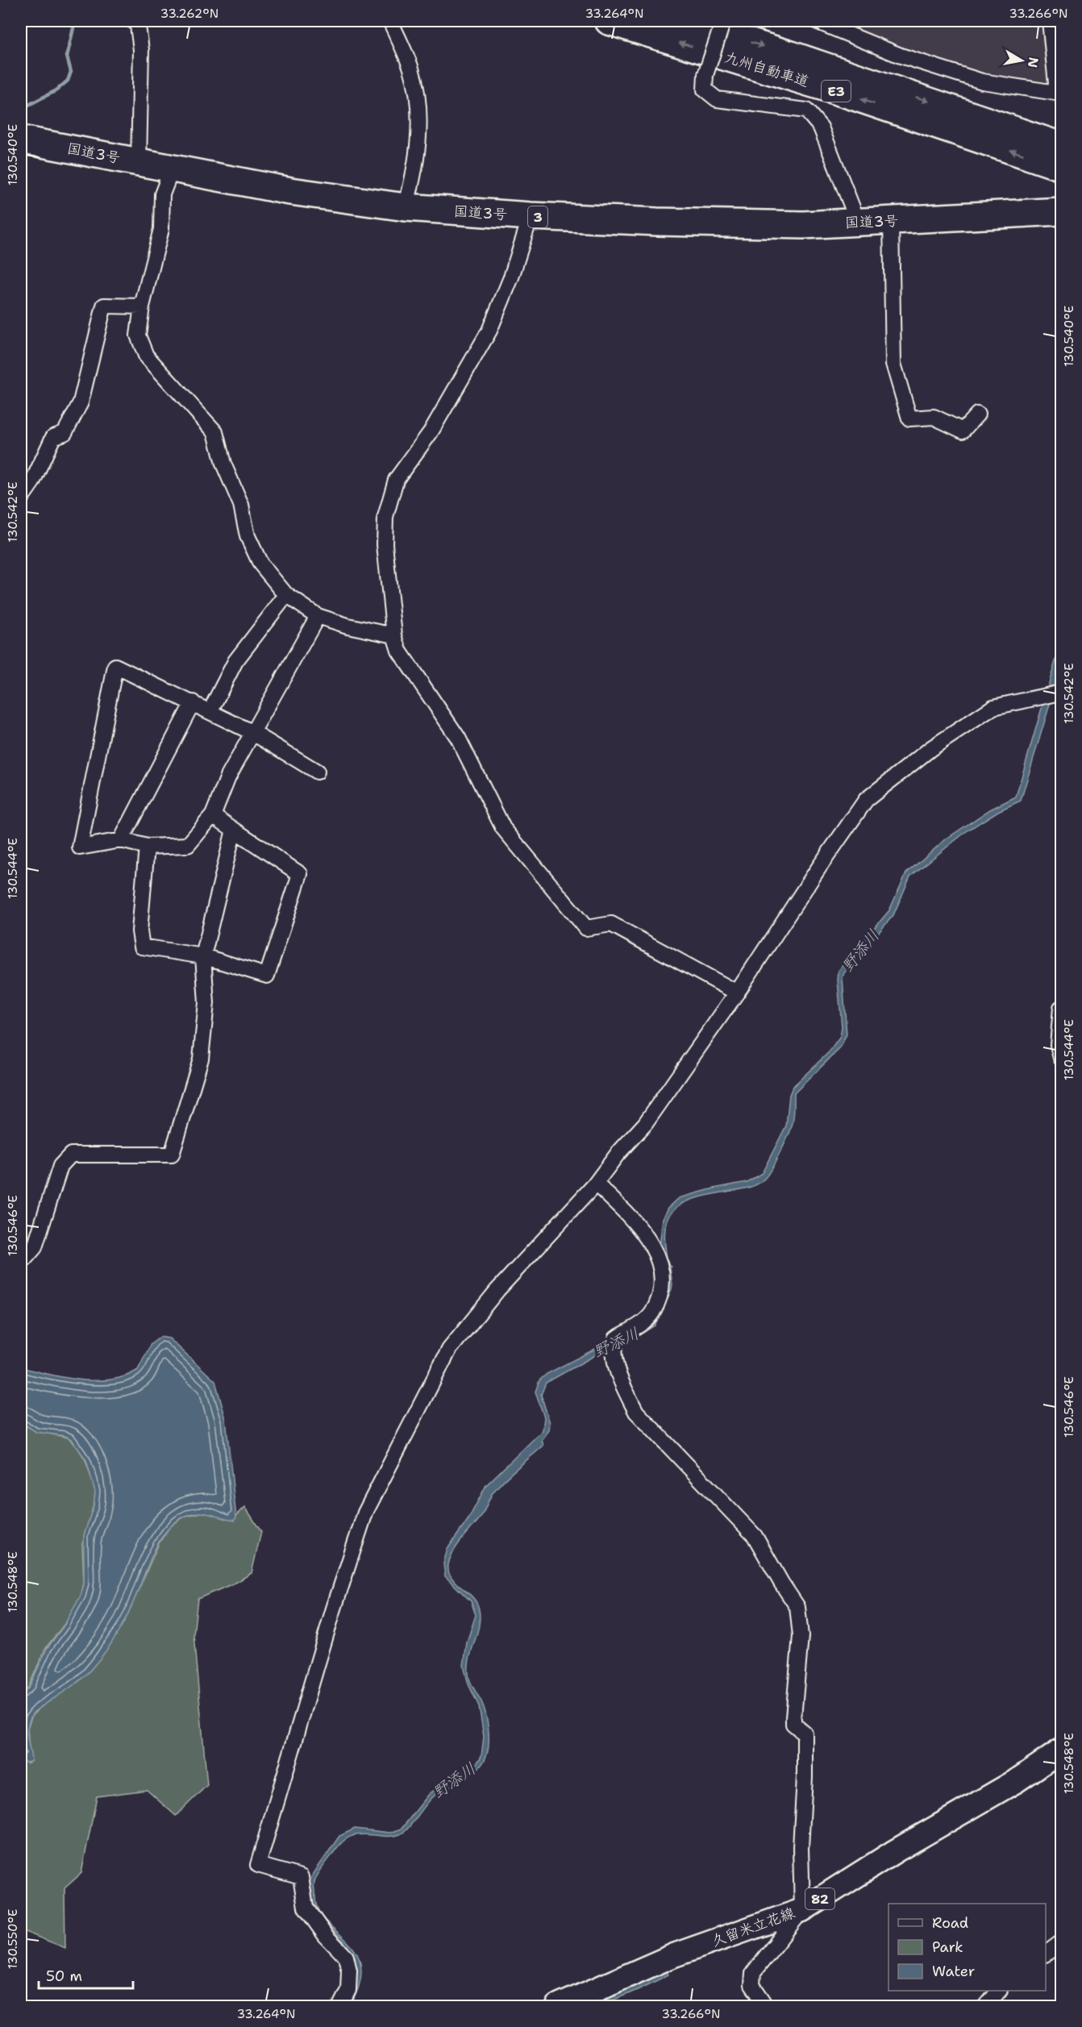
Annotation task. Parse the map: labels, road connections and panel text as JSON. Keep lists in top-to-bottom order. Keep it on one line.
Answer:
{"streets":{"highway":["九州自動車道","E3","国道3号","3"],"main road":["82","久留米立花線"]},"water":["野添川"],"legend":["Road","Park","Water"],"scale_bar":"50 m","north":"right","coordinates":["33.262°N","33.264°N","33.266°N","130.540°E","130.542°E","130.544°E","130.546°E","130.548°E","130.550°E"]}
